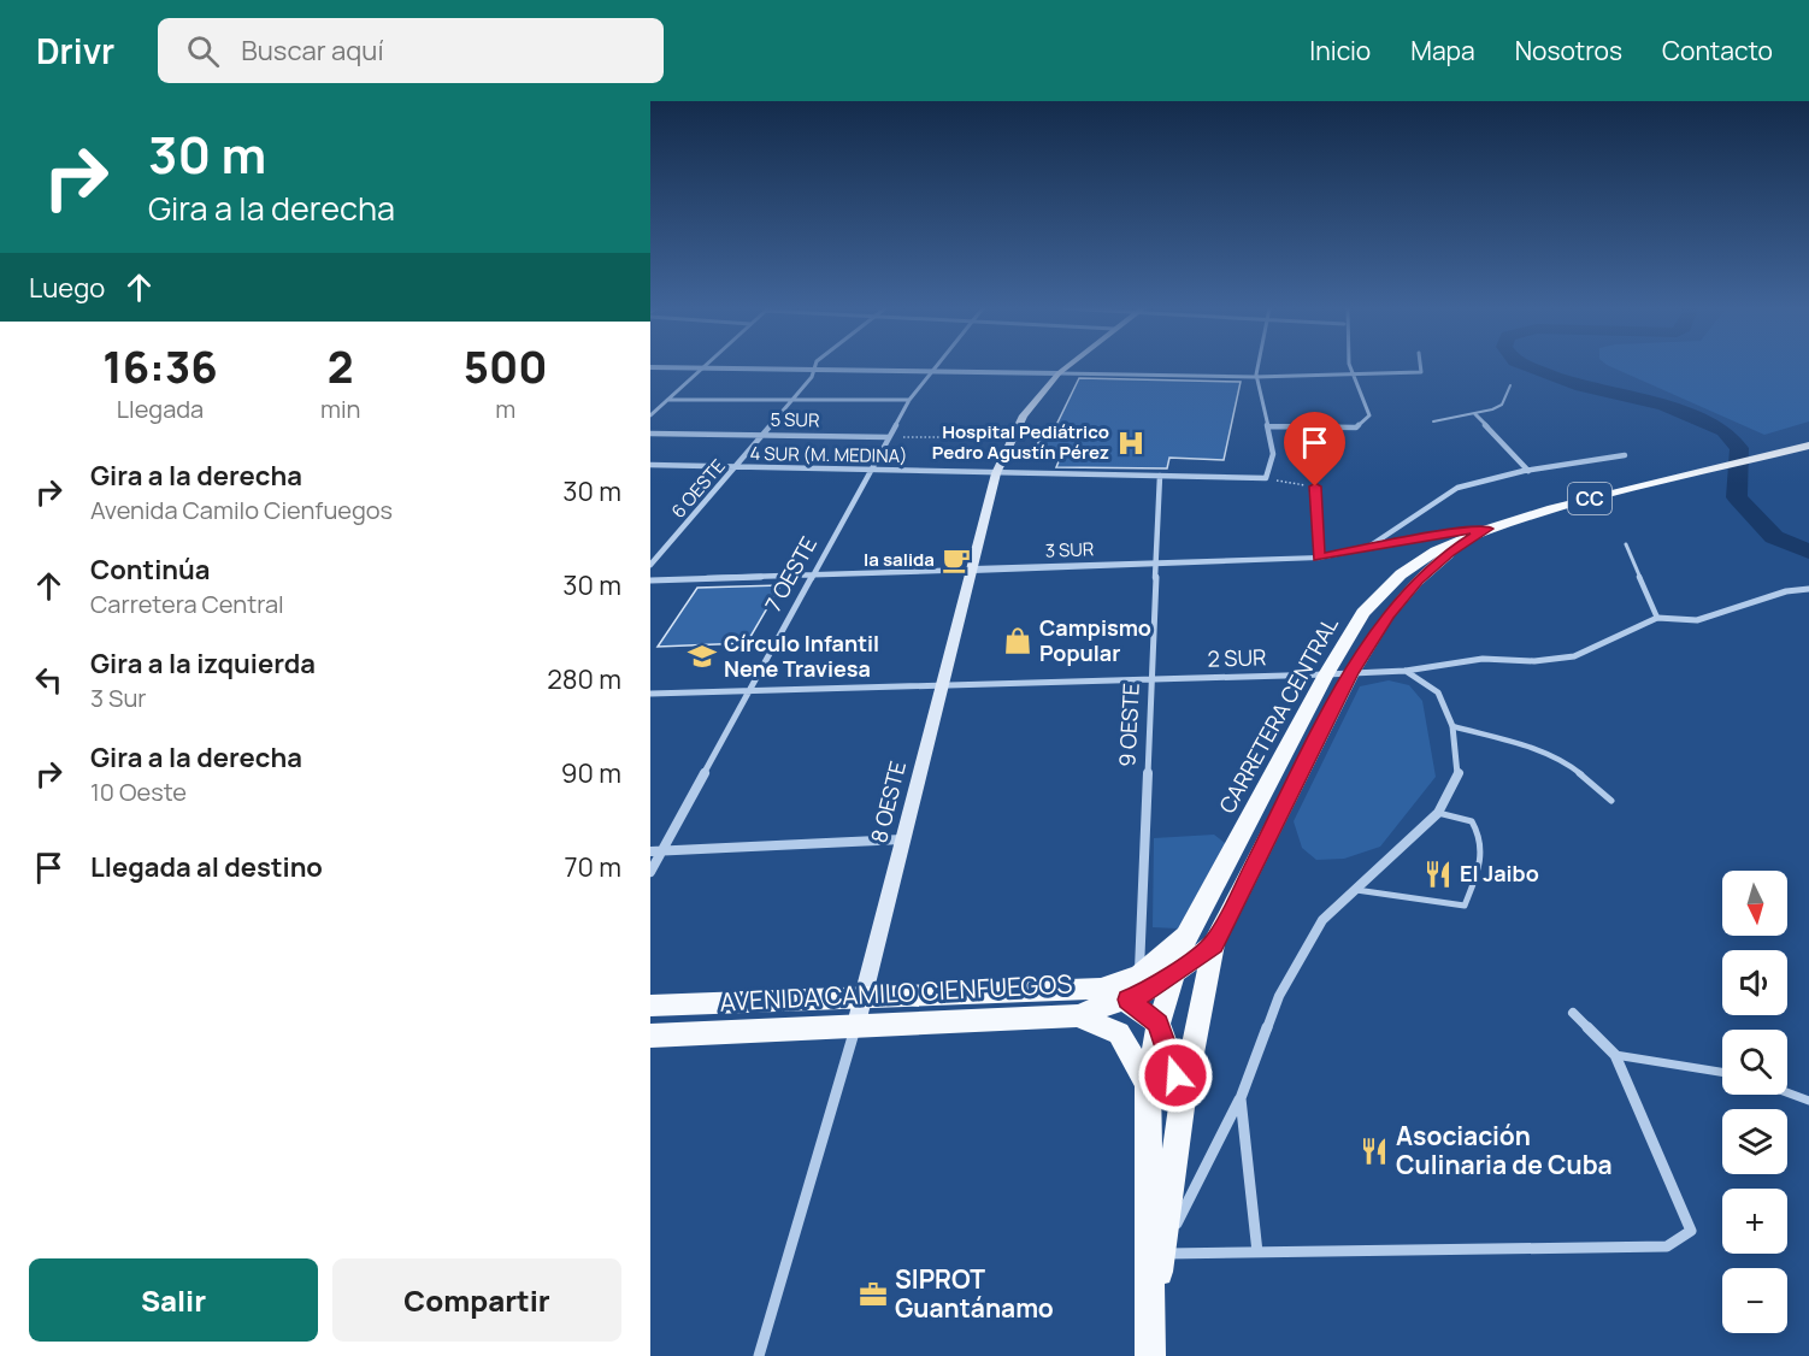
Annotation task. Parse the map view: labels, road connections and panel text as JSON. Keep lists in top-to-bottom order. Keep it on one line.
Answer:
{"streets":{"main road":["CC","CARRETERA CENTRAL","8 OESTE","AVENIDA CAMILO CIENFUEGOS"],"street":["5 SUR","4 SUR (M. MEDINA)","6 OESTE","3 SUR","7 OESTE","2 SUR","9 OESTE"]},"crossings":[["5 SUR","6 OESTE"],["5 SUR","7 OESTE"],["4 SUR (M. MEDINA)","6 OESTE"],["4 SUR (M. MEDINA)","7 OESTE"],["4 SUR (M. MEDINA)","9 OESTE"],["4 SUR (M. MEDINA)","8 OESTE"],["CC","CARRETERA CENTRAL"],["CC","AVENIDA CAMILO CIENFUEGOS"],["3 SUR","7 OESTE"],["3 SUR","CARRETERA CENTRAL"],["3 SUR","9 OESTE"],["3 SUR","8 OESTE"],["7 OESTE","2 SUR"],["2 SUR","CARRETERA CENTRAL"],["2 SUR","9 OESTE"],["2 SUR","8 OESTE"],["CARRETERA CENTRAL","AVENIDA CAMILO CIENFUEGOS"],["9 OESTE","AVENIDA CAMILO CIENFUEGOS"],["8 OESTE","AVENIDA CAMILO CIENFUEGOS"]],"places":{"hospital":["Hospital Pediátrico Pedro Agustín Pérez"],"cafe":["la salida"],"shop":["Campismo Popular"],"school or university":["Círculo Infantil Nene Traviesa"],"restaurant":["El Jaibo","Asociación Culinaria de Cuba"],"office":["SIPROT Guantánamo"]},"north":"bottom","page":{"header":"Drivr","search":"Buscar aquí","nav":["Inicio","Mapa","Nosotros","Contacto"],"turn":["30 m","Gira a la derecha"],"then":"Luego","eta":["16:36","Llegada","2","min","500","m"],"list":[{"name":"Gira a la derecha","note":"Avenida Camilo Cienfuegos","value":"30 m"},{"name":"Continúa","note":"Carretera Central","value":"30 m"},{"name":"Gira a la izquierda","note":"3 Sur","value":"280 m"},{"name":"Gira a la derecha","note":"10 Oeste","value":"90 m"},{"name":"Llegada al destino","value":"70 m"}],"map_buttons":["+","−"],"buttons":["Salir","Compartir"]}}
